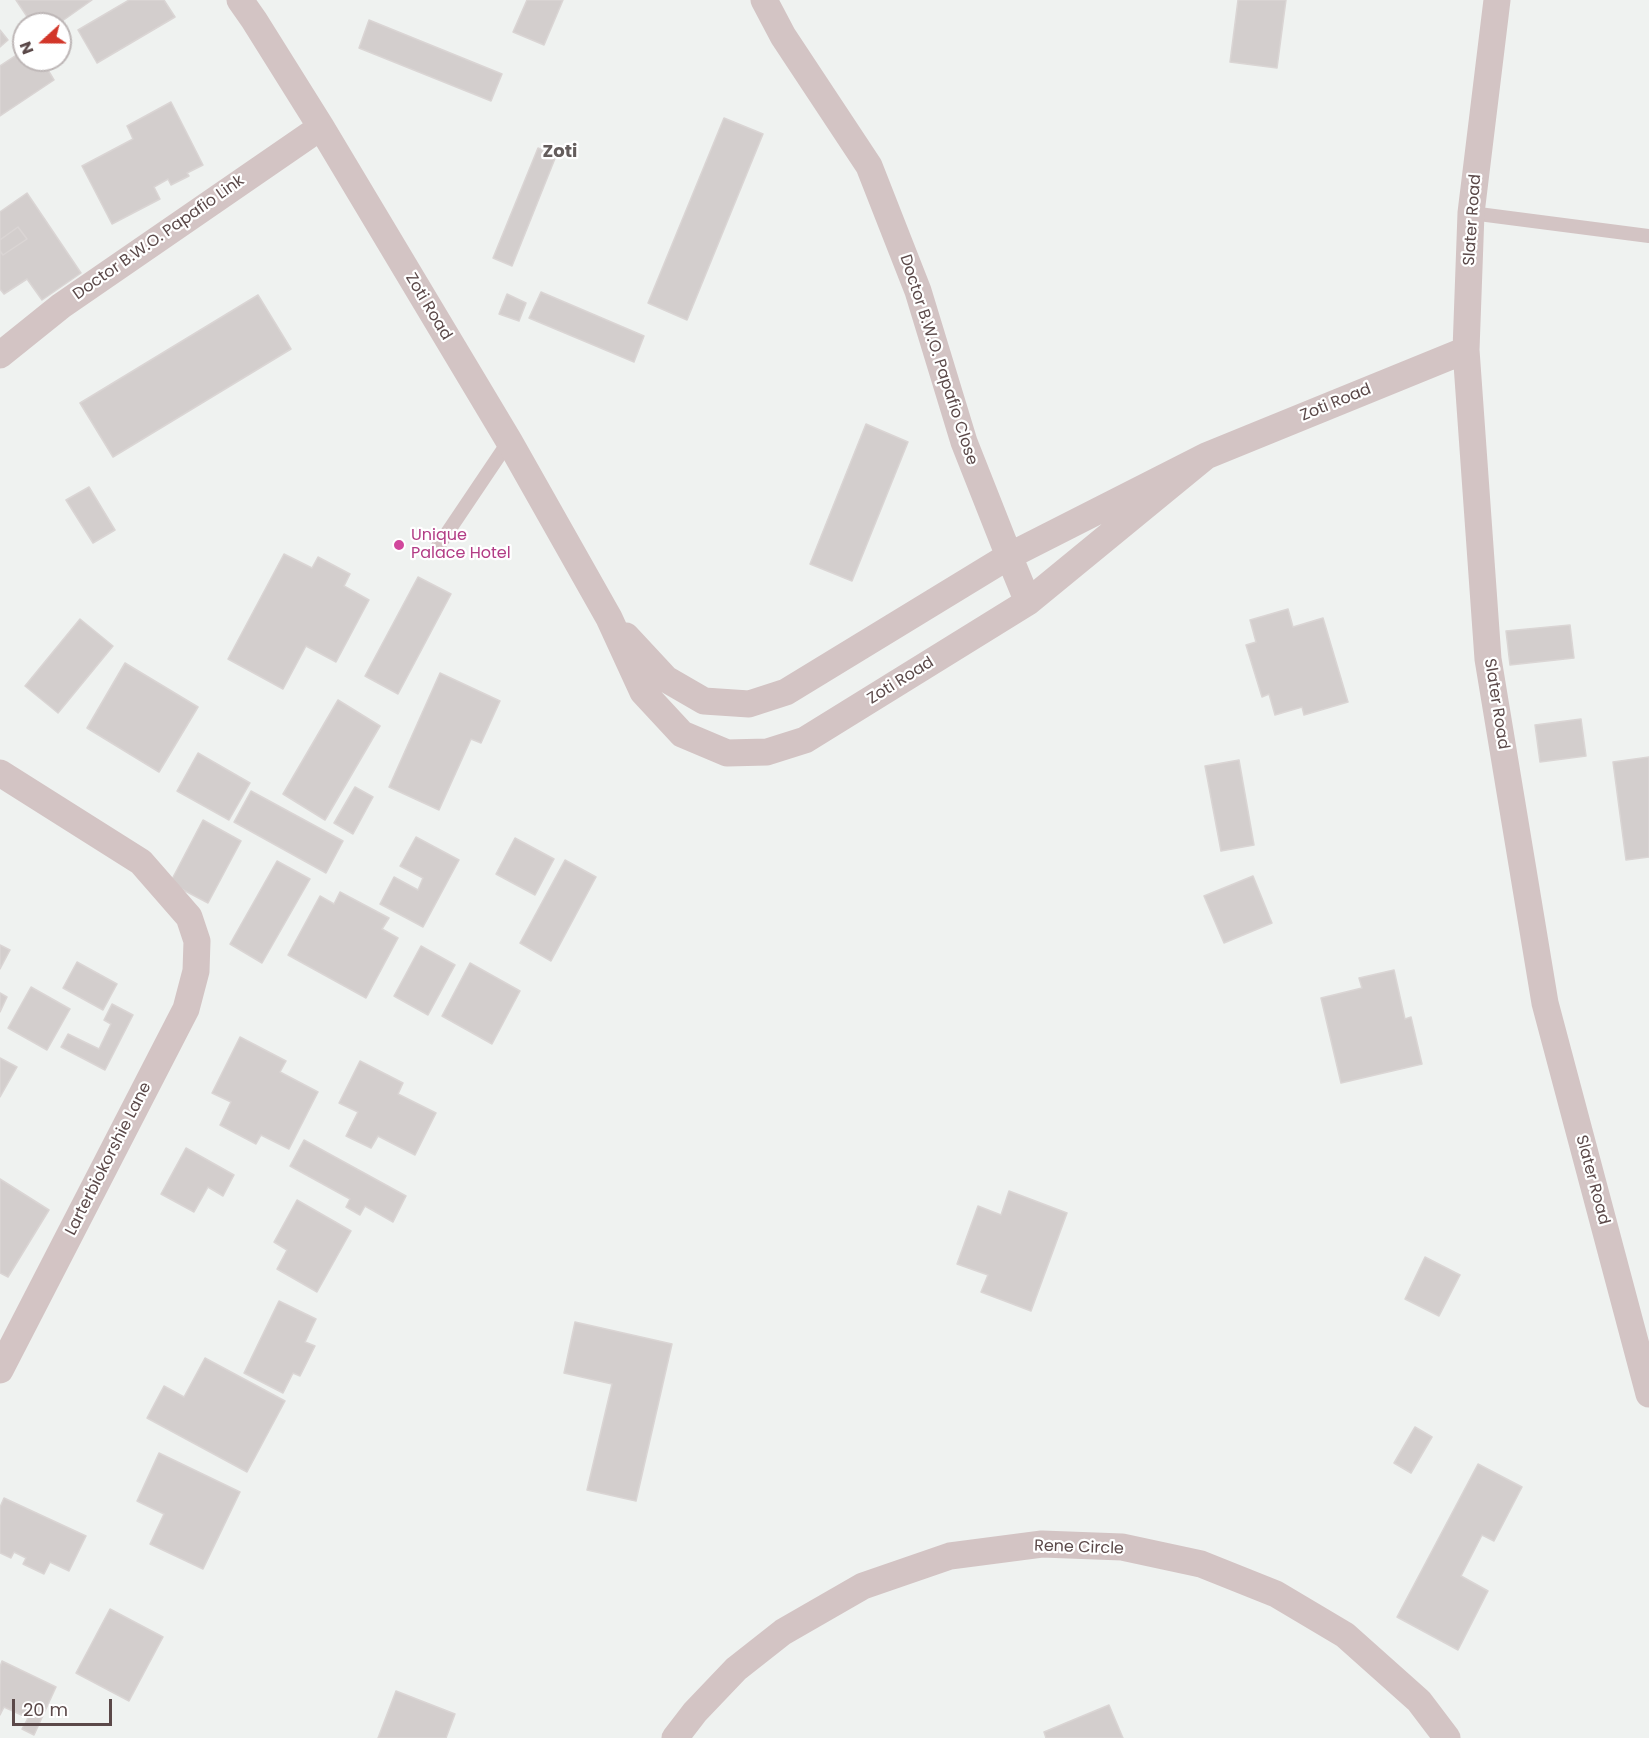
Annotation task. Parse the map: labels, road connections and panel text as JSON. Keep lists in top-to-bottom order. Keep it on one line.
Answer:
{"streets":{"street":["Slater Road","Doctor B.W.O. Papafio Link","Zoti Road","Doctor B.W.O. Papafio Close","Larterbiokorshie Lane","Rene Circle"]},"crossings":[["Slater Road","Zoti Road"],["Doctor B.W.O. Papafio Link","Zoti Road"],["Zoti Road","Doctor B.W.O. Papafio Close"]],"districts":["Zoti"],"places":["Unique Palace Hotel"],"scale_bar":"20 m","north":"left"}
